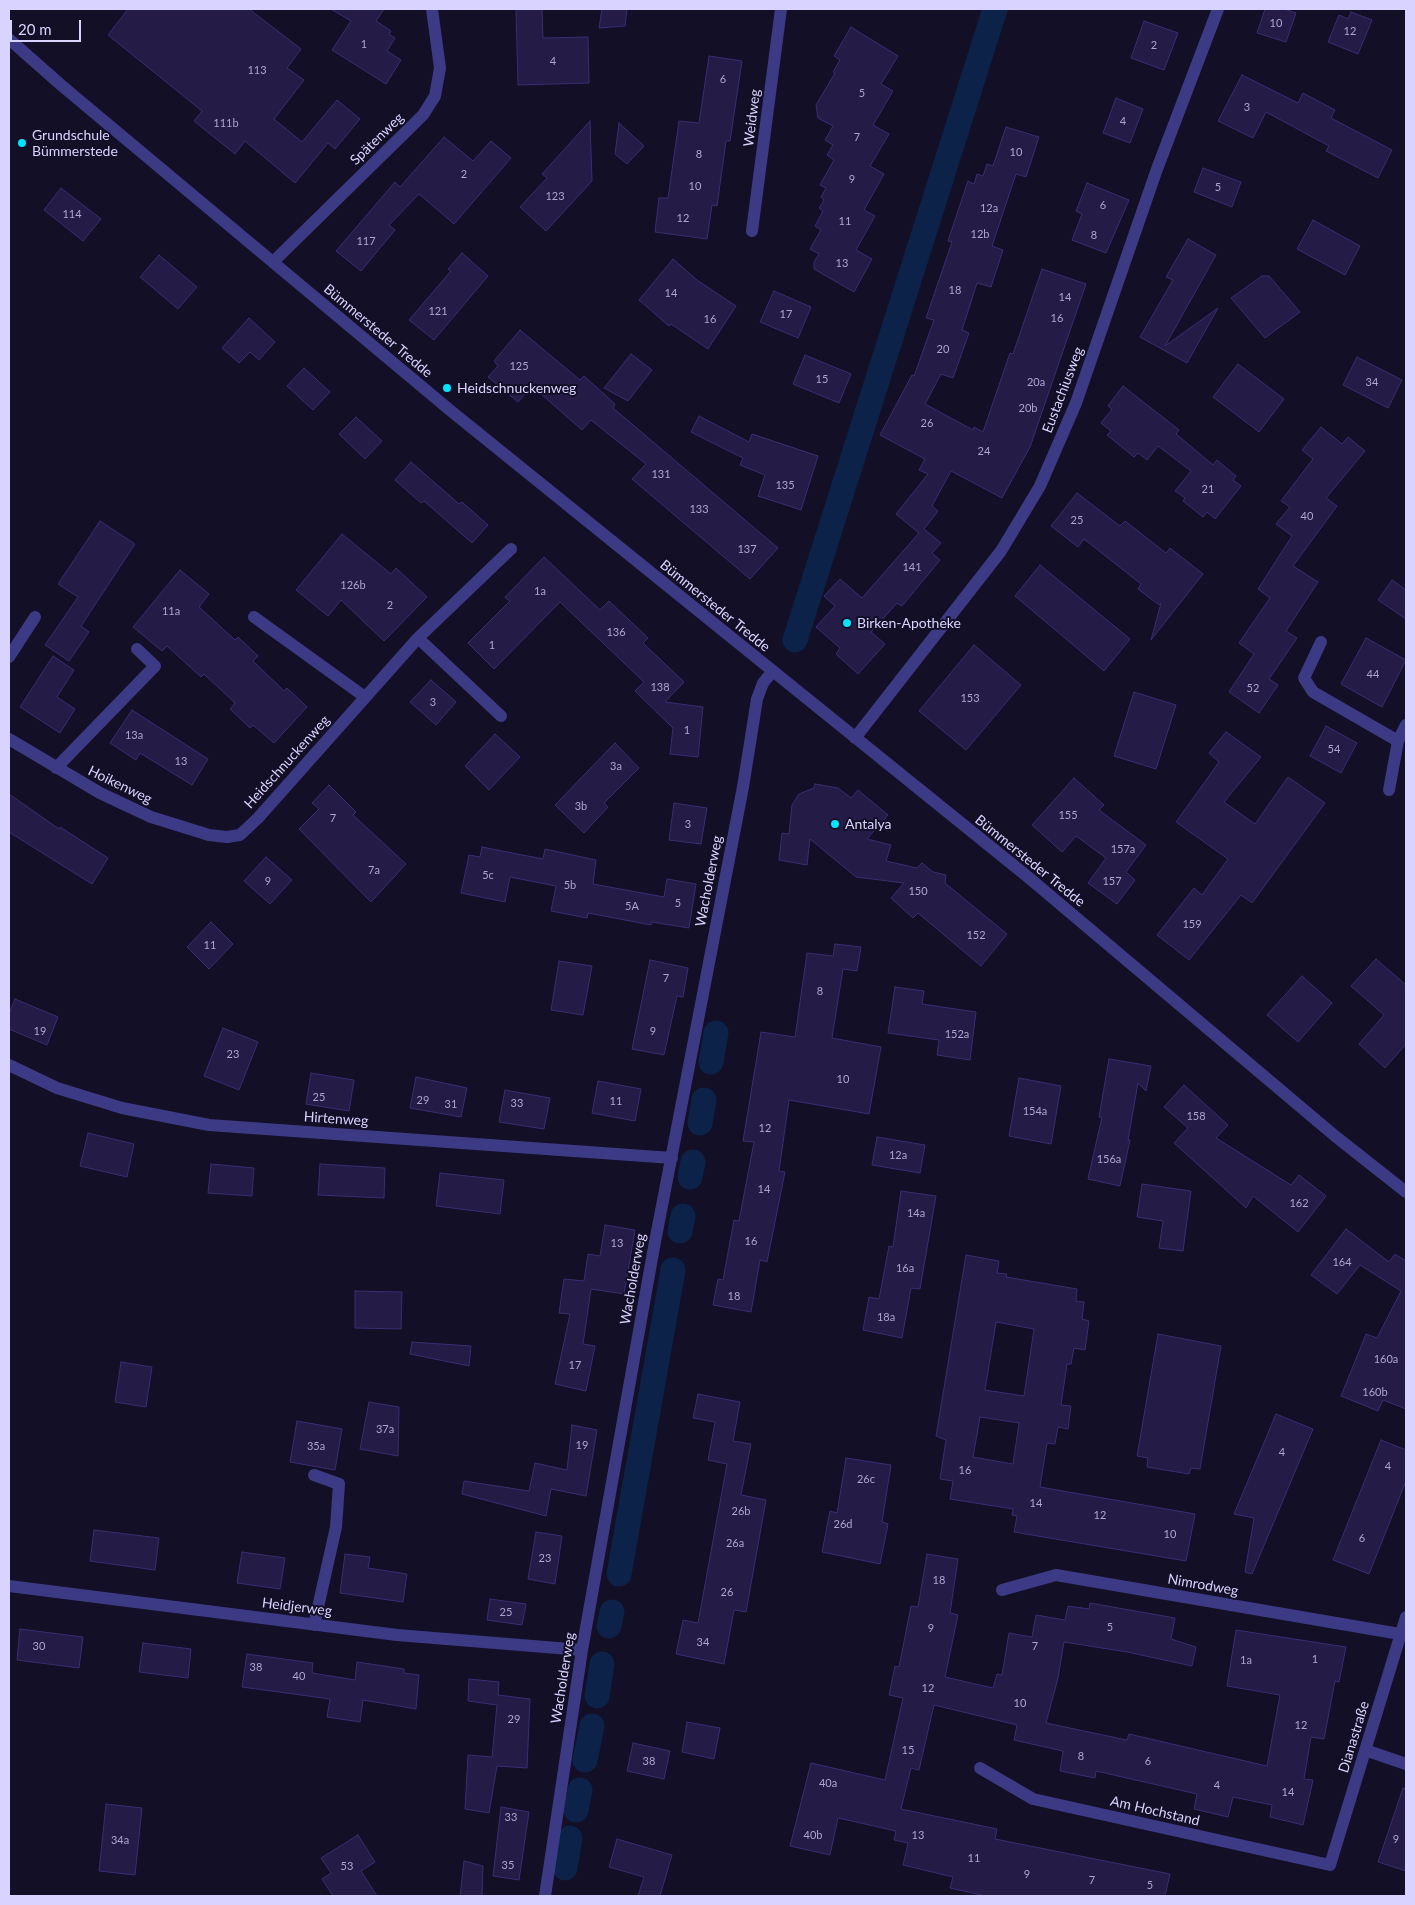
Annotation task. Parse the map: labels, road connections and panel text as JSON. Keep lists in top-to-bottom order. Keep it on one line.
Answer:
{"streets":{"street":["Weidweg","Spätenweg","Bümmersteder Tredde","Eustachiusweg","Heidschnuckenweg","Hoikenweg","Wacholderweg","Hirtenweg","Nimrodweg","Heidjerweg","Dianastraße","Am Hochstand"]},"crossings":[["Spätenweg","Bümmersteder Tredde"],["Bümmersteder Tredde","Eustachiusweg"],["Bümmersteder Tredde","Wacholderweg"],["Heidschnuckenweg","Hoikenweg"],["Wacholderweg","Hirtenweg"],["Wacholderweg","Heidjerweg"],["Nimrodweg","Dianastraße"],["Dianastraße","Am Hochstand"]],"places":["Grundschule Bümmerstede","Heidschnuckenweg","Birken-Apotheke","Antalya"],"house_numbers":["10","12","1","2","4","113","6","5","3","4","111b","7","10","8","2","9","10","5","123","6","12a","114","12","11","12b","8","117","13","18","14","14","121","17","16","16","20","125","15","20a","34","20b","26","24","131","135","21","133","40","25","137","141","126b","1a","2","11a","136","1","44","138","52","153","3","1","13a","54","13","3a","3b","155","7","3","157a","7a","5c","9","157","5b","150","5","5A","159","152","11","7","8","19","9","152a","23","10","25","29","11","33","31","154a","158","12","12a","156a","14","162","14a","16","13","164","16a","18","18a","160a","17","160b","37a","19","35a","4","4","16","26c","14","26b","12","26d","10","6","26a","23","18","26","25","5","9","34","30","7","1","1a","38","40","12","10","29","12","15","8","38","6","40a","4","14","33","40b","13","9","34a","11","35","53","9","7","5"],"scale_bar":"20 m"}
